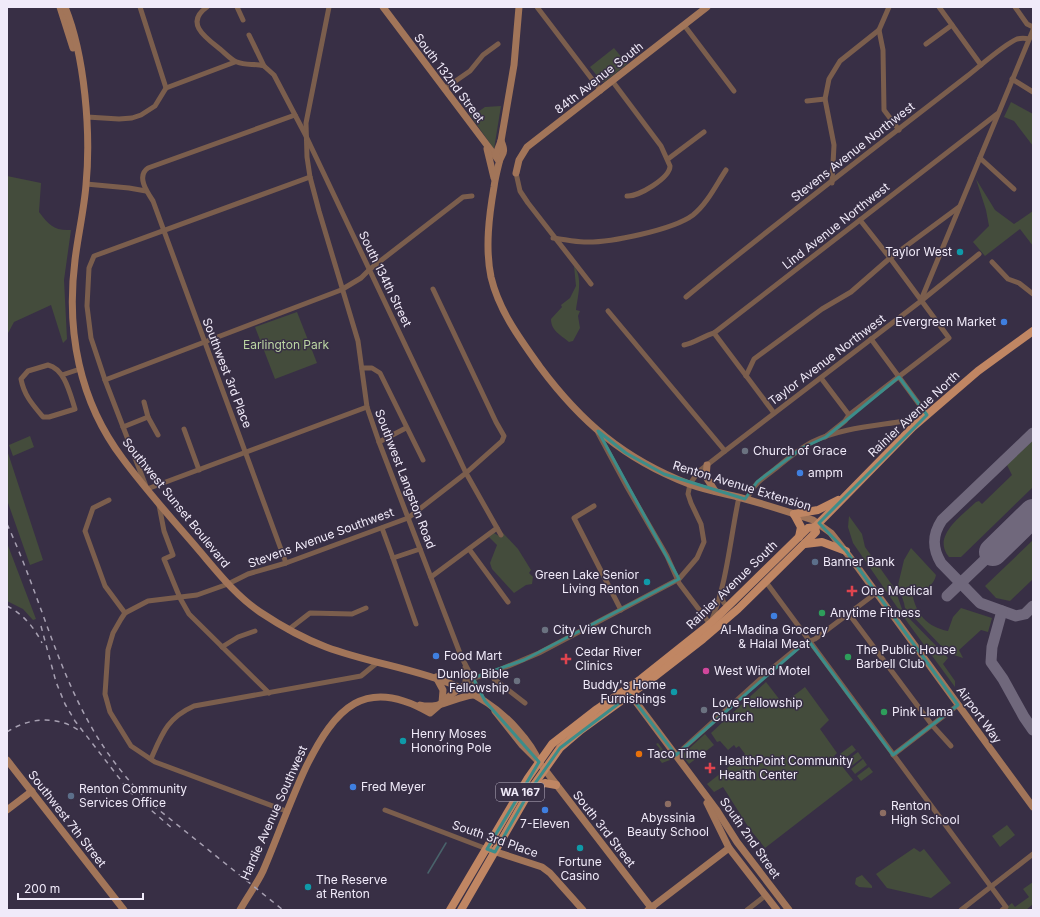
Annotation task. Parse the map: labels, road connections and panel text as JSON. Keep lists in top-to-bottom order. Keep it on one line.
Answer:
{"streets":{"main road":["South 132nd Street","84th Avenue South","Rainier Avenue North","Renton Avenue Extension","Southwest Sunset Boulevard","Rainier Avenue South","Airport Way","WA 167","Hardie Avenue Southwest","Southwest 7th Street","South 3rd Street","South 2nd Street","South 3rd Place"],"street":["Stevens Avenue Northwest","Lind Avenue Northwest","South 134th Street","Taylor Avenue Northwest","Southwest 3rd Place","Southwest Langston Road","Stevens Avenue Southwest"]},"crossings":[["South 132nd Street","Renton Avenue Extension"],["South 134th Street","Southwest Langston Road"],["South 134th Street","Stevens Avenue Southwest"],["Taylor Avenue Northwest","Renton Avenue Extension"],["Taylor Avenue Northwest","Hardie Avenue Southwest"],["Southwest 3rd Place","Stevens Avenue Southwest"],["Rainier Avenue North","Renton Avenue Extension"],["Rainier Avenue North","Rainier Avenue South"],["Rainier Avenue North","Airport Way"],["Southwest Langston Road","Southwest Sunset Boulevard"],["Southwest Langston Road","Stevens Avenue Southwest"],["Southwest Langston Road","Hardie Avenue Southwest"],["Renton Avenue Extension","Rainier Avenue South"],["Renton Avenue Extension","Airport Way"],["Renton Avenue Extension","Hardie Avenue Southwest"],["Southwest Sunset Boulevard","Stevens Avenue Southwest"],["Southwest Sunset Boulevard","Rainier Avenue South"],["Southwest Sunset Boulevard","Hardie Avenue Southwest"],["Southwest Sunset Boulevard","South 3rd Street"],["Rainier Avenue South","Airport Way"],["Rainier Avenue South","South 3rd Street"],["Rainier Avenue South","South 2nd Street"],["Rainier Avenue South","South 3rd Place"]],"parks":["Earlington Park"],"places":{"other":["Taylor West","Evergreen Market","Church of Grace","ampm","Banner Bank","Green Lake Senior Living Renton","Anytime Fitness","Al-Madina Grocery & Halal Meat","City View Church","Food Mart","The Public House Barbell Club","West Wind Motel","Dunlop Bible Fellowship","Buddy's Home Furnishings","Love Fellowship Church","Pink Llama","Henry Moses Honoring Pole","Taco Time","Fred Meyer","Renton Community Services Office","Abyssinia Beauty School","7-Eleven","Renton High School","Fortune Casino","The Reserve at Renton"],"health":["One Medical","Cedar River Clinics","HealthPoint Community Health Center"]},"scale_bar":"200 m"}
